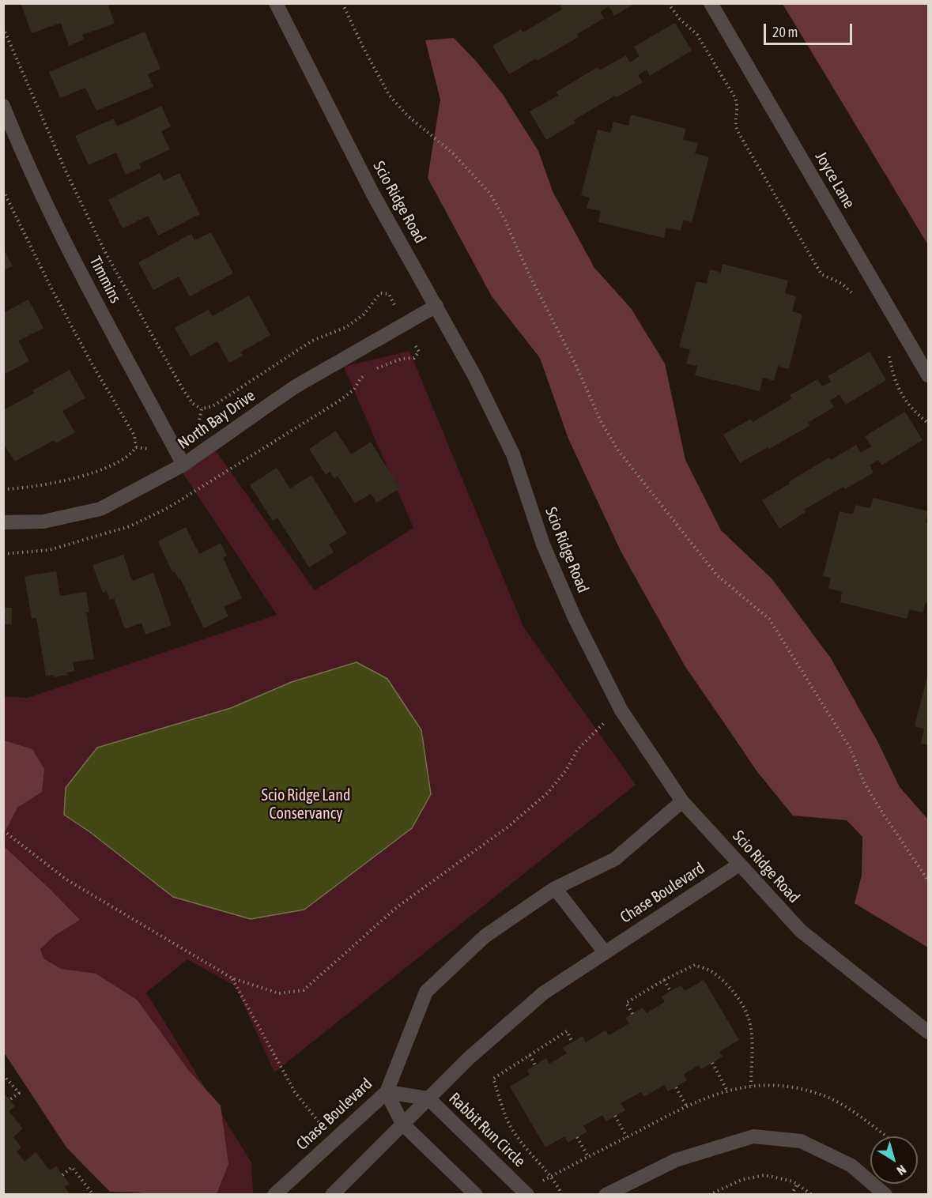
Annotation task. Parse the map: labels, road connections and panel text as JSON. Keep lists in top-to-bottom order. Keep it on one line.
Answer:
{"streets":{"street":["Joyce Lane","Scio Ridge Road","Timmins","North Bay Drive","Chase Boulevard","Rabbit Run Circle"]},"crossings":[["Scio Ridge Road","North Bay Drive"],["Scio Ridge Road","Chase Boulevard"],["Timmins","North Bay Drive"],["Chase Boulevard","Rabbit Run Circle"]],"parks":["Scio Ridge Land Conservancy"],"scale_bar":"20 m","north":"bottom right"}
